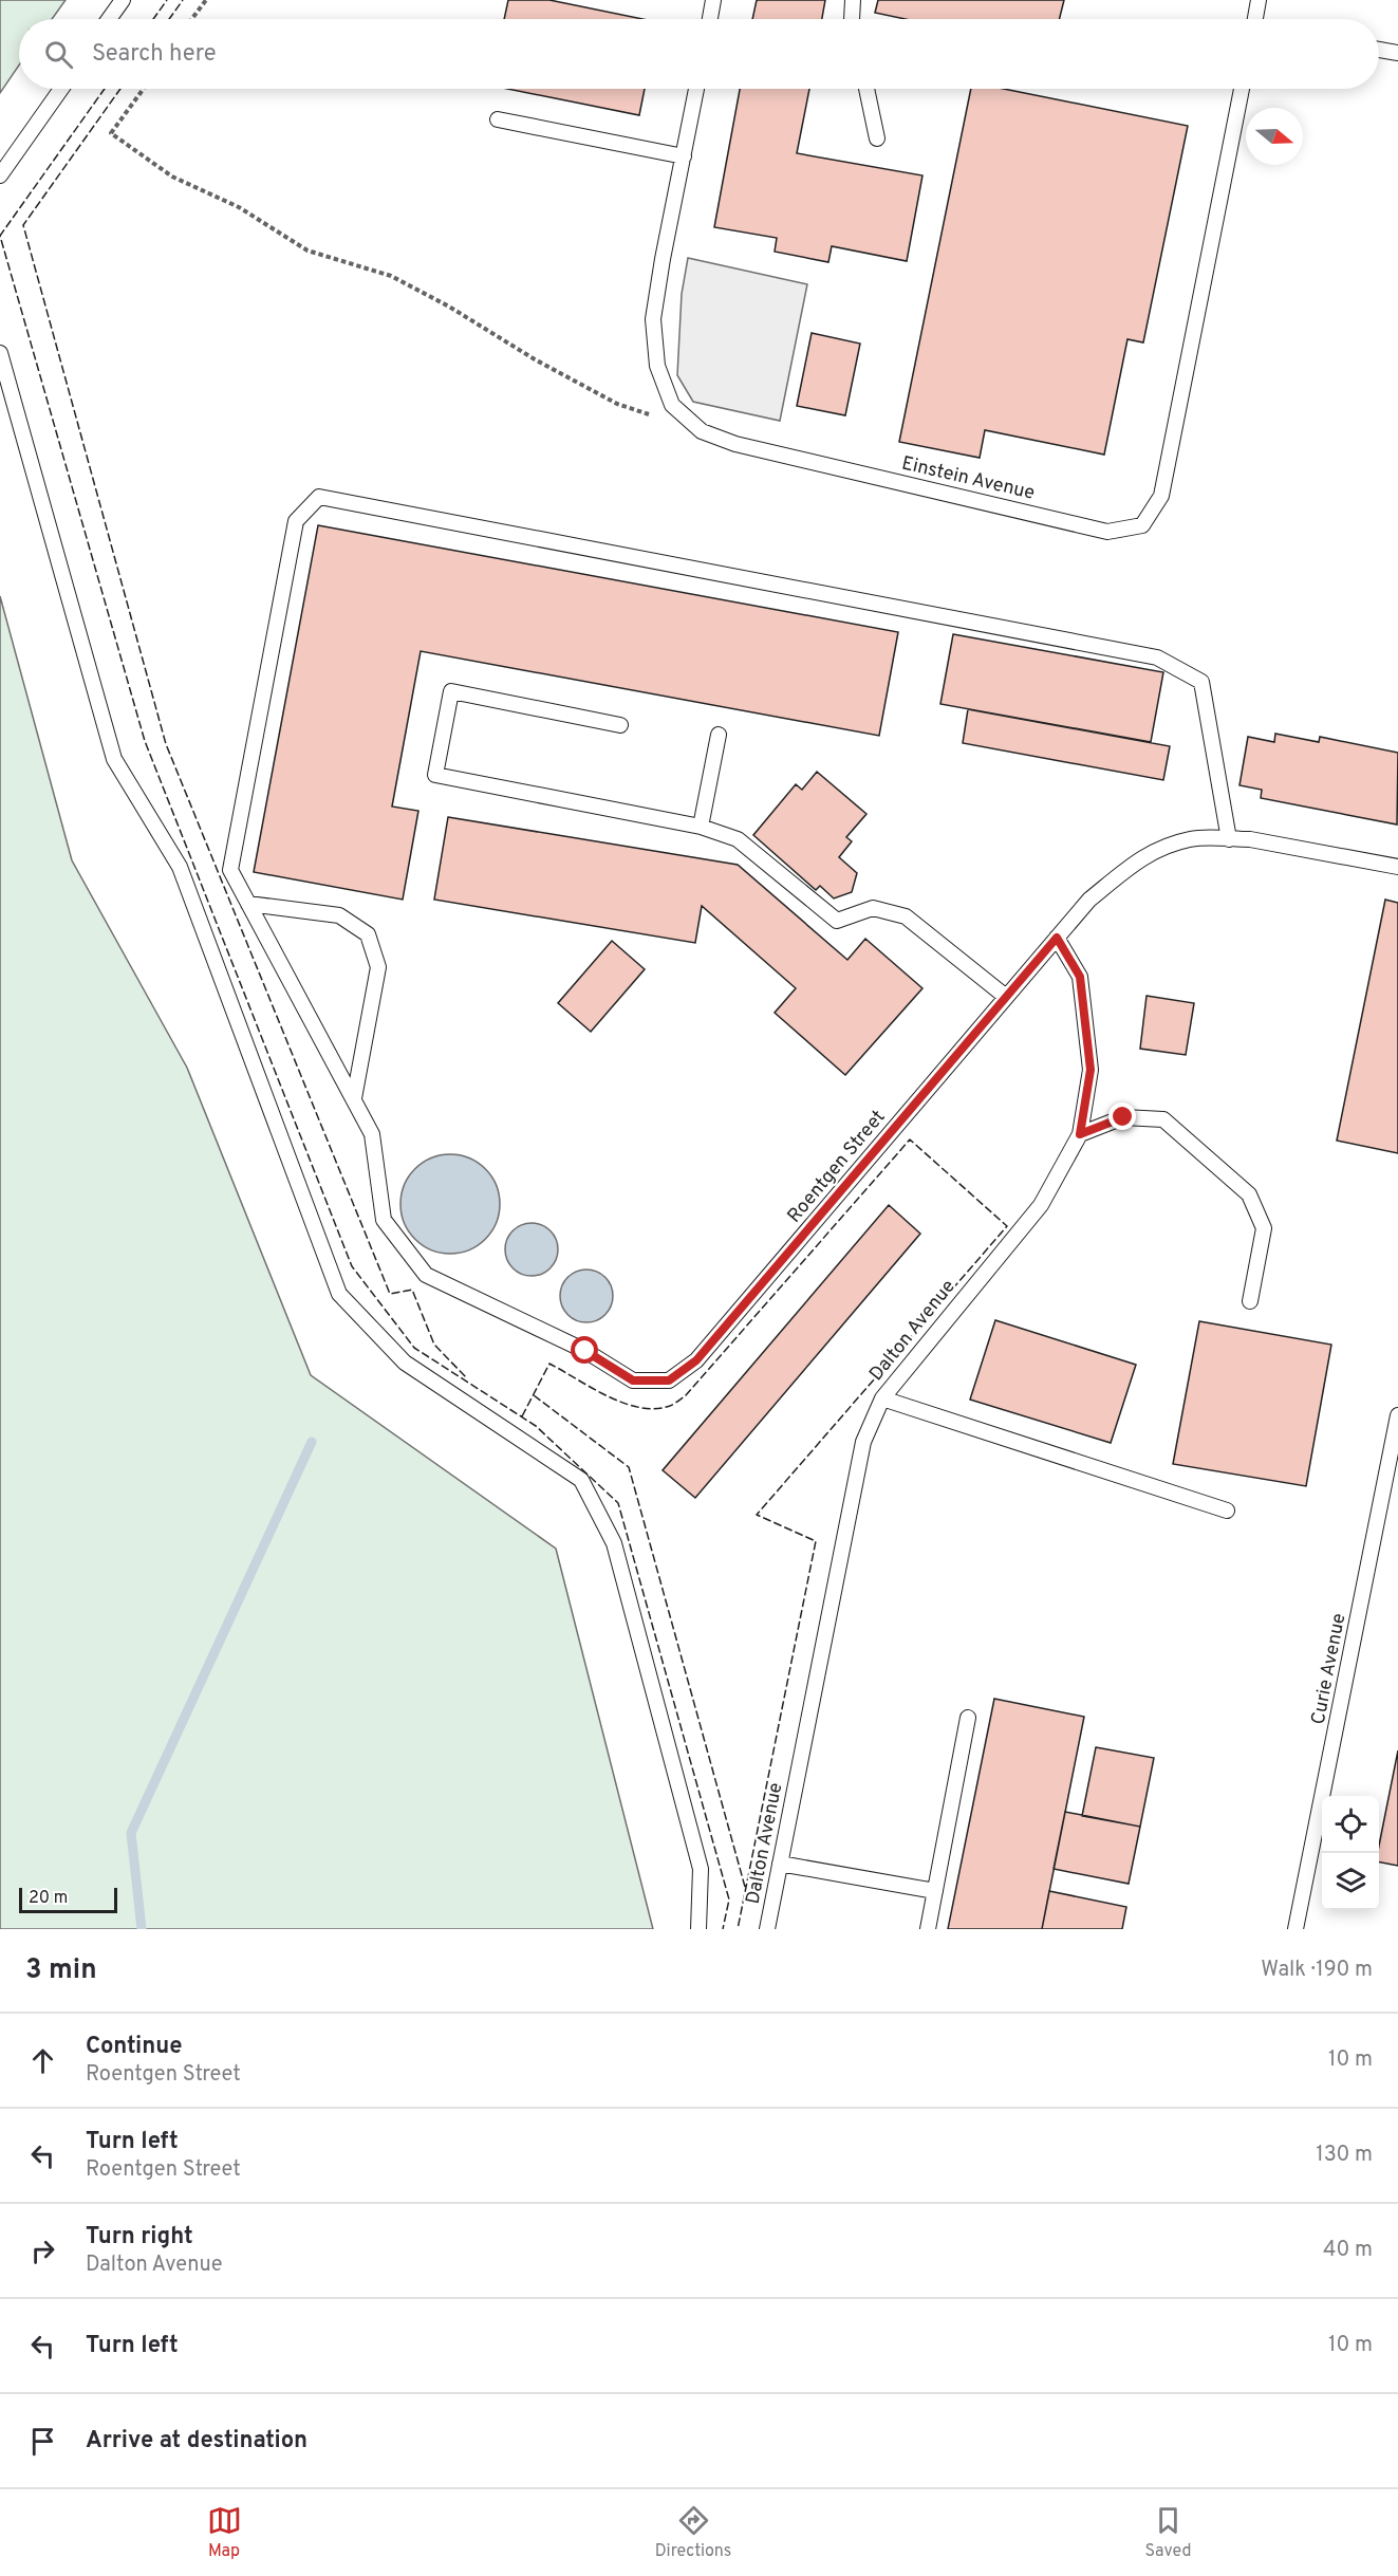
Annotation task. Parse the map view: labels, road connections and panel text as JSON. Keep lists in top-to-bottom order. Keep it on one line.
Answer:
{"streets":{"lane":["Einstein Avenue","Roentgen Street","Dalton Avenue","Curie Avenue"]},"crossings":[["Roentgen Street","Dalton Avenue"]],"scale_bar":"20 m","north":"right","page":{"search":"Search here","scale":"20 m","heading":["3 min","Walk · 190 m"],"list":[["Continue","Roentgen Street","10 m"],["Turn left","Roentgen Street","130 m"],["Turn right","Dalton Avenue","40 m"],["Turn left","10 m"],"Arrive at destination"],"nav":["Map","Directions","Saved"]}}
